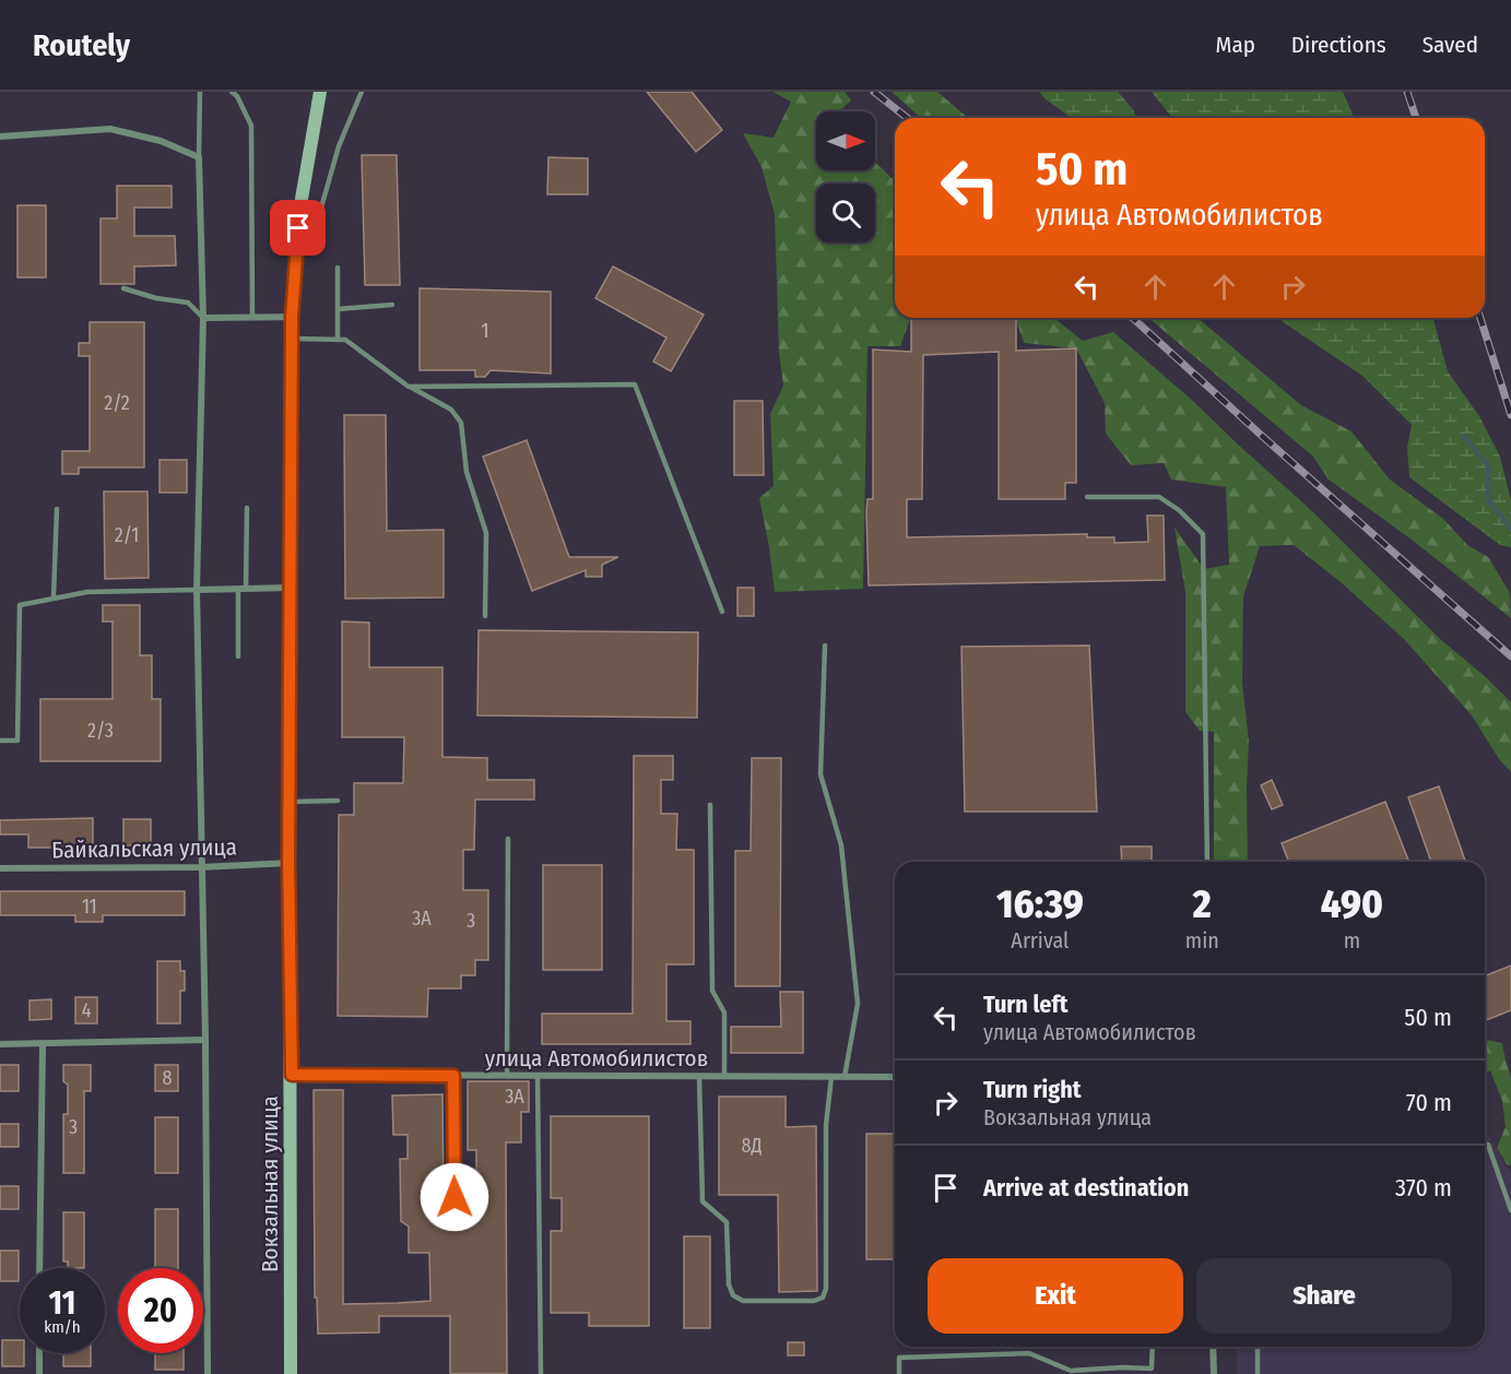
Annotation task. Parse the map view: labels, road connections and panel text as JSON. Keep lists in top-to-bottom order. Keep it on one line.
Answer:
{"streets":{"main road":["Вокзальная улица"],"street":["Байкальская улица","улица Автомобилистов"]},"crossings":[["Байкальская улица","Вокзальная улица"],["улица Автомобилистов","Вокзальная улица"]],"house_numbers":["1","2/2","2/1","2/3","11","3А","3","4","8","3А","3","8Д"],"north":"right","page":{"header":"Routely","nav":["Map","Directions","Saved"],"turn":["50 m","улица Автомобилистов"],"eta":["16:39","Arrival","2","min","490","m"],"list":[{"name":"Turn left","note":"улица Автомобилистов","value":"50 m"},{"name":"Turn right","note":"Вокзальная улица","value":"70 m"},{"name":"Arrive at destination","value":"370 m"}],"buttons":["Exit","Share"],"speed":"11 km/h","limit":"20"}}
